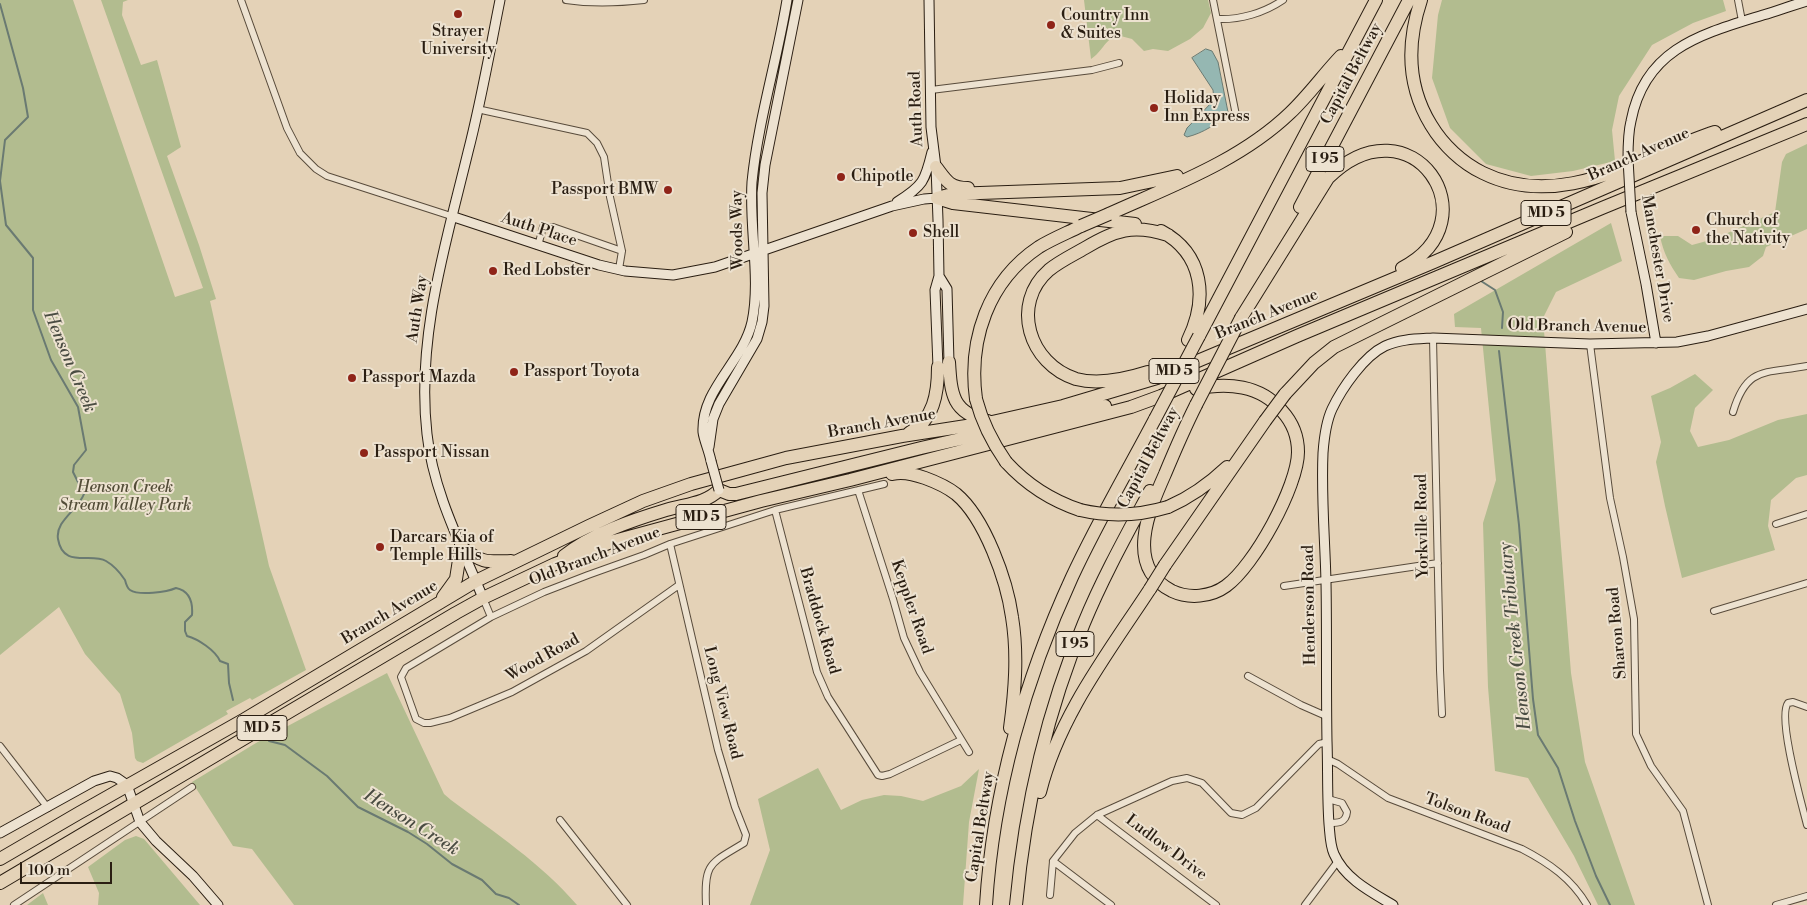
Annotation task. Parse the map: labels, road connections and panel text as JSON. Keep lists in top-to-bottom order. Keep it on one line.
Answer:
{"streets":{"highway":["Capital Beltway","Branch Avenue","I 95","MD 5"],"street":["Auth Road","Auth Place","Woods Way","Manchester Drive","Auth Way","Old Branch Avenue","Yorkville Road","Henderson Road","Keppler Road","Braddock Road","Sharon Road","Wood Road","Long View Road","Tolson Road","Ludlow Drive"]},"crossings":[["Auth Road","Auth Place"],["Branch Avenue","Auth Way"],["Auth Place","Woods Way"],["Auth Place","Auth Way"],["Manchester Drive","Old Branch Avenue"],["Auth Way","Old Branch Avenue"],["Old Branch Avenue","Yorkville Road"],["Old Branch Avenue","Henderson Road"],["Old Branch Avenue","Keppler Road"],["Old Branch Avenue","Braddock Road"],["Old Branch Avenue","Sharon Road"],["Old Branch Avenue","Wood Road"],["Old Branch Avenue","Long View Road"],["Yorkville Road","Henderson Road"],["Henderson Road","Tolson Road"],["Keppler Road","Braddock Road"],["Wood Road","Long View Road"]],"water":["Henson Creek","Henson Creek Tributary"],"parks":["Henson Creek Stream Valley Park"],"places":["Strayer University","Country Inn & Suites","Holiday Inn Express","Chipotle","Passport BMW","Church of the Nativity","Shell","Red Lobster","Passport Toyota","Passport Mazda","Passport Nissan","Darcars Kia of Temple Hills"],"scale_bar":"100 m"}
